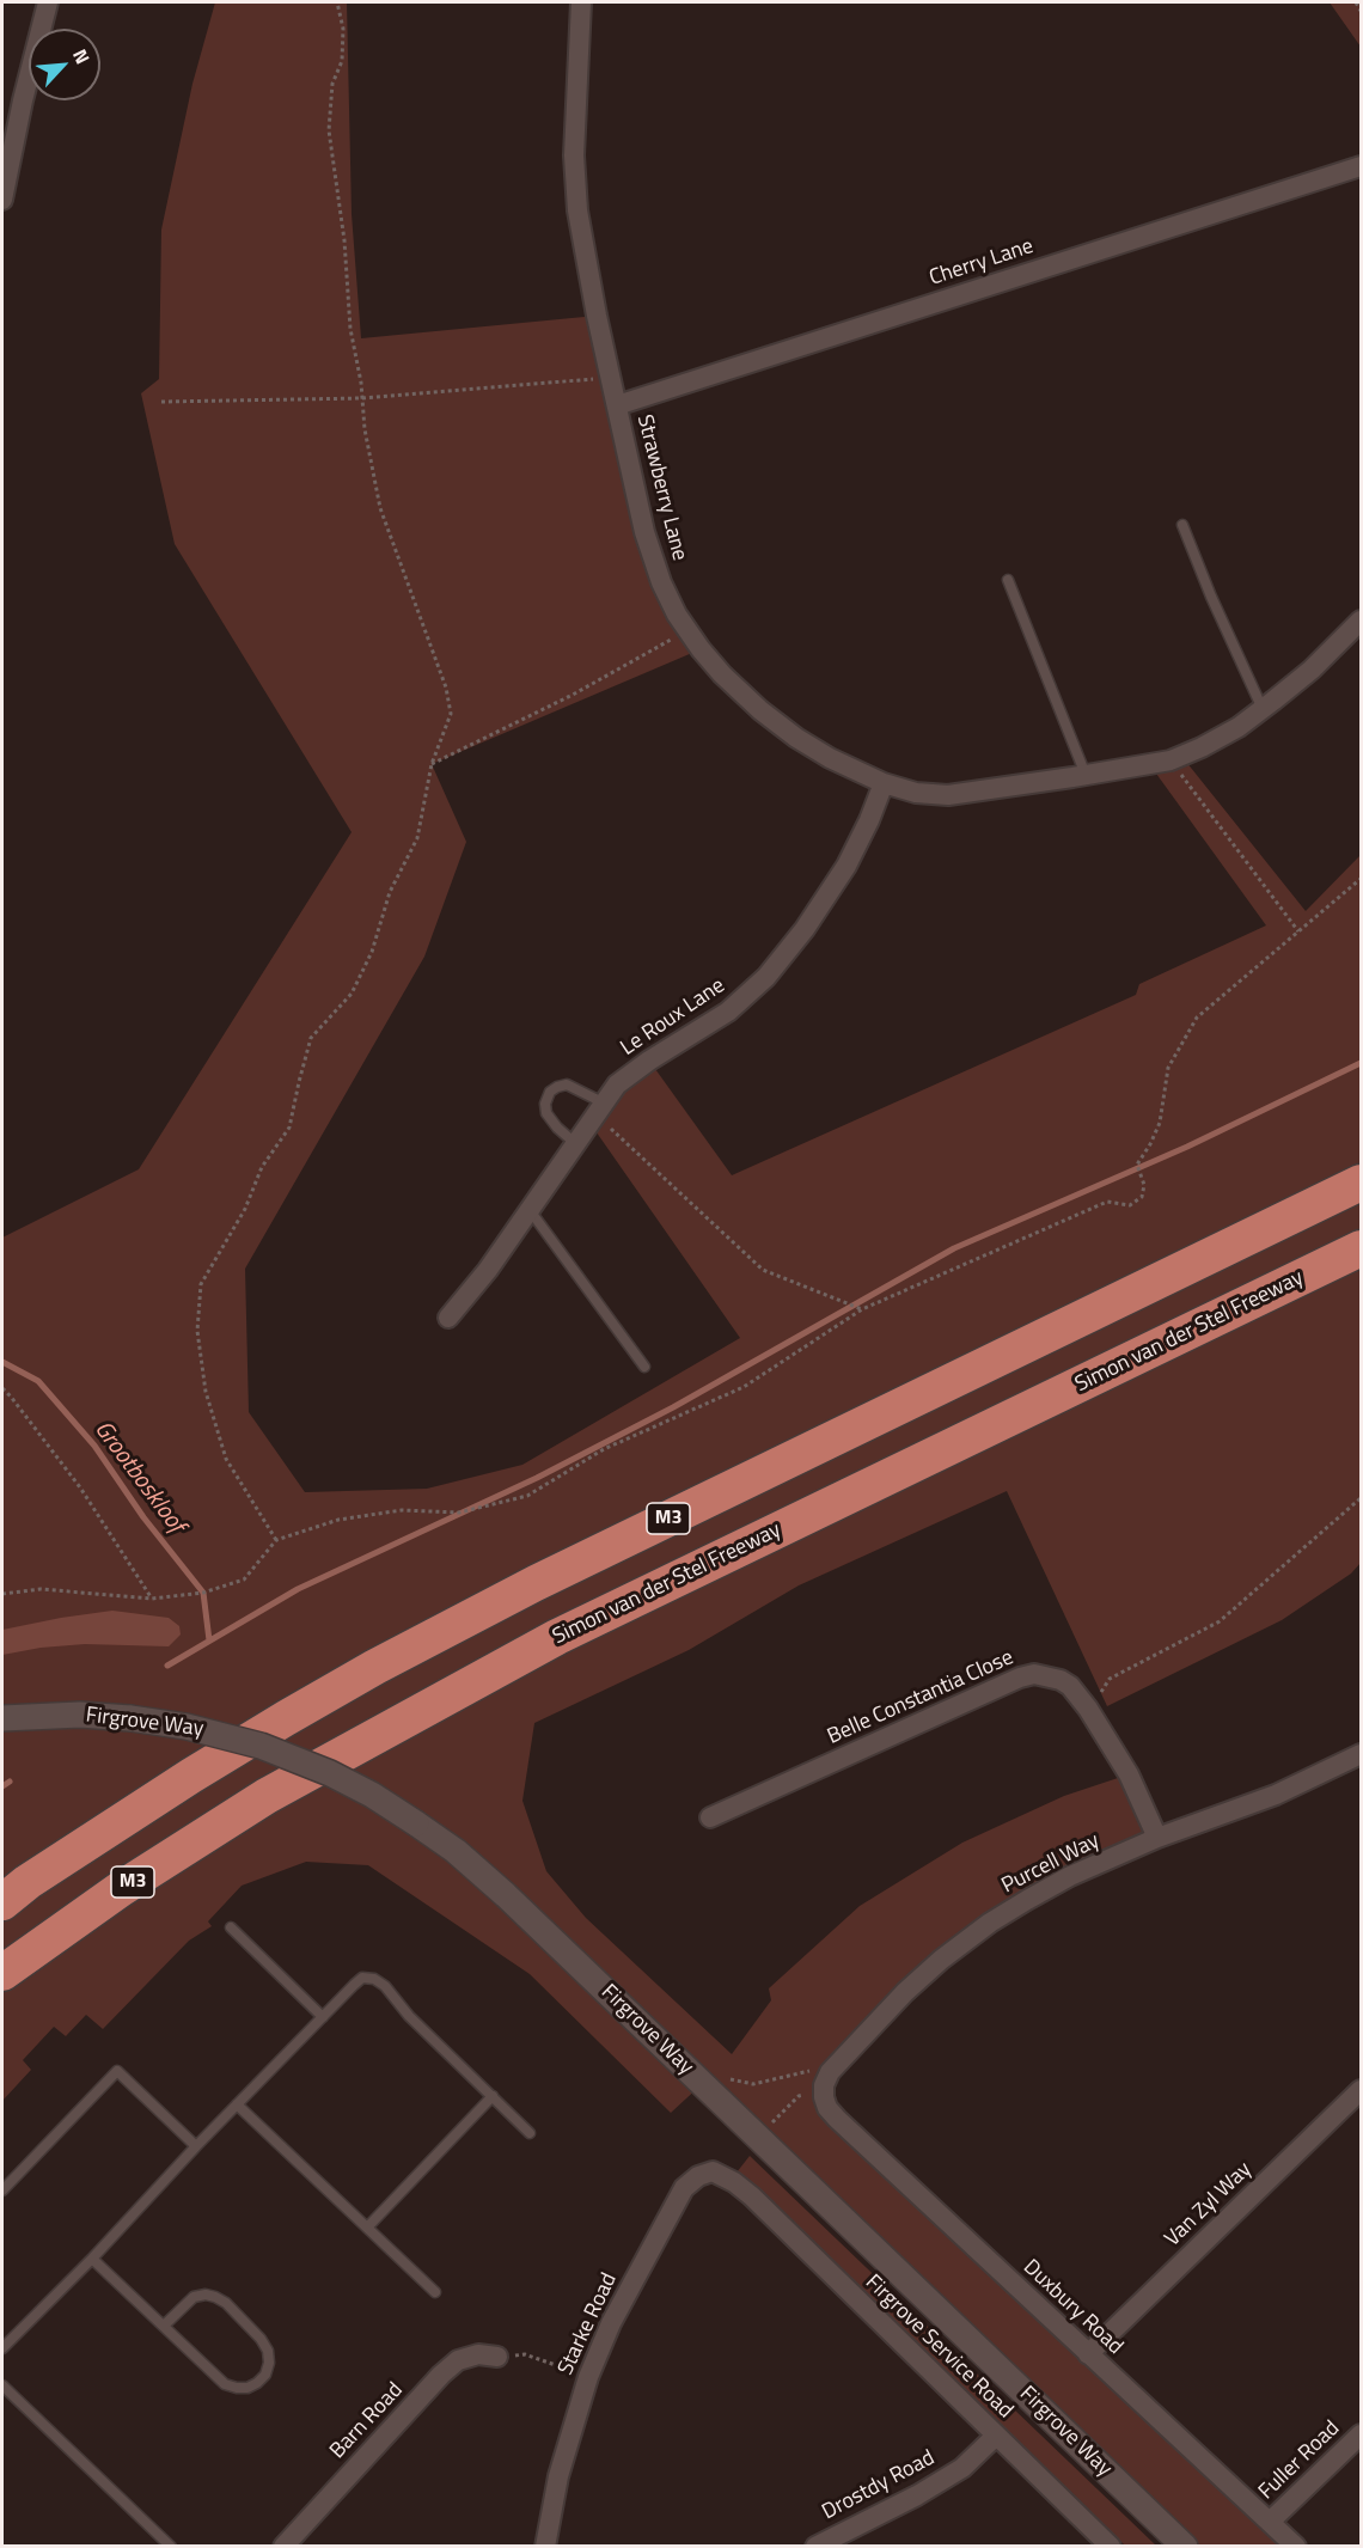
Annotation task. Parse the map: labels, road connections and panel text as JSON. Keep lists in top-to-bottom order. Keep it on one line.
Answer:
{"streets":{"highway":["Simon van der Stel Freeway","M3"],"street":["Cherry Lane","Strawberry Lane","Le Roux Lane","Belle Constantia Close","Firgrove Way","Purcell Way","Van Zyl Way","Duxbury Road","Starke Road","Firgrove Service Road","Barn Road","Fuller Road","Drostdy Road"]},"crossings":[["Cherry Lane","Strawberry Lane"],["Strawberry Lane","Le Roux Lane"],["Belle Constantia Close","Purcell Way"],["Purcell Way","Duxbury Road"],["Van Zyl Way","Duxbury Road"],["Duxbury Road","Fuller Road"],["Starke Road","Firgrove Service Road"],["Firgrove Service Road","Drostdy Road"]],"water":["Grootboskloof"],"north":"top right"}
